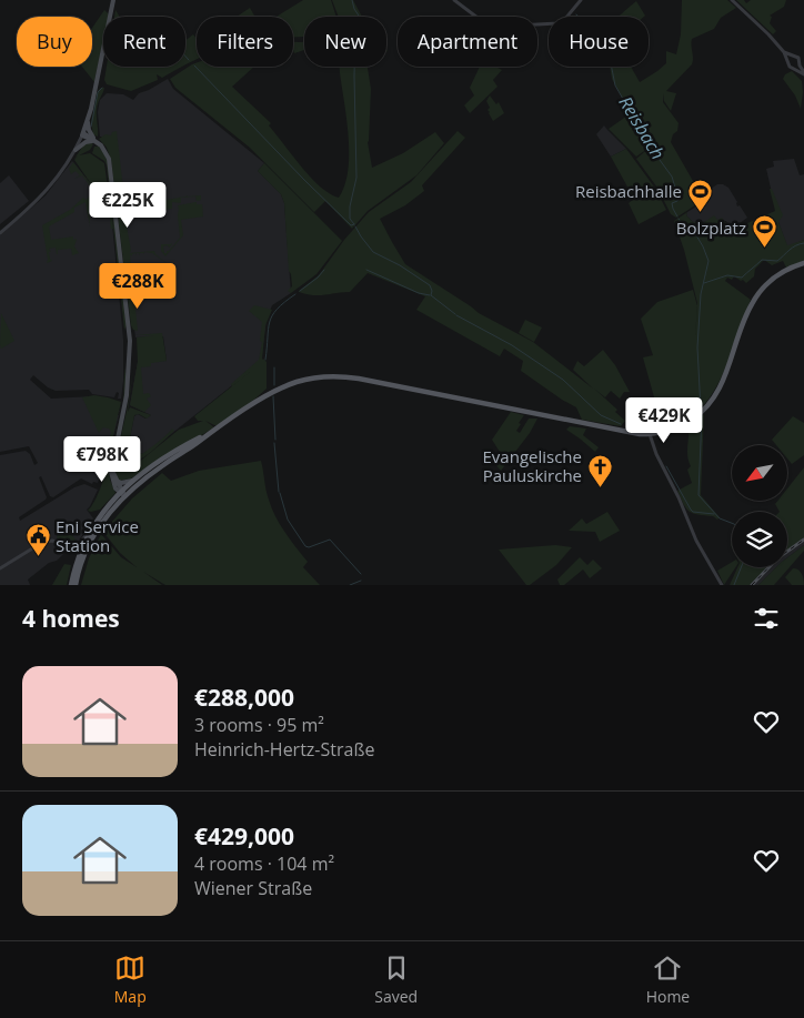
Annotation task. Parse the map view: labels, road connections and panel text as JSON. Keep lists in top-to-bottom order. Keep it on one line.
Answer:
{"water":["Reisbach"],"places":{"sports":["Reisbachhalle","Bolzplatz"],"church":["Evangelische Pauluskirche"],"public building":["Eni Service Station"]},"north":"bottom left","page":{"chip":["Buy","Rent","Filters","New","Apartment","House"],"price":["€225K","€288K","€429K","€798K"],"heading":"4 homes","list":[{"name":"€288,000","note":"3 rooms · 95 m² · Heinrich-Hertz-Straße"},{"name":"€429,000","note":"4 rooms · 104 m² · Wiener Straße"}],"tabs":["Map","Saved","Home"]}}
